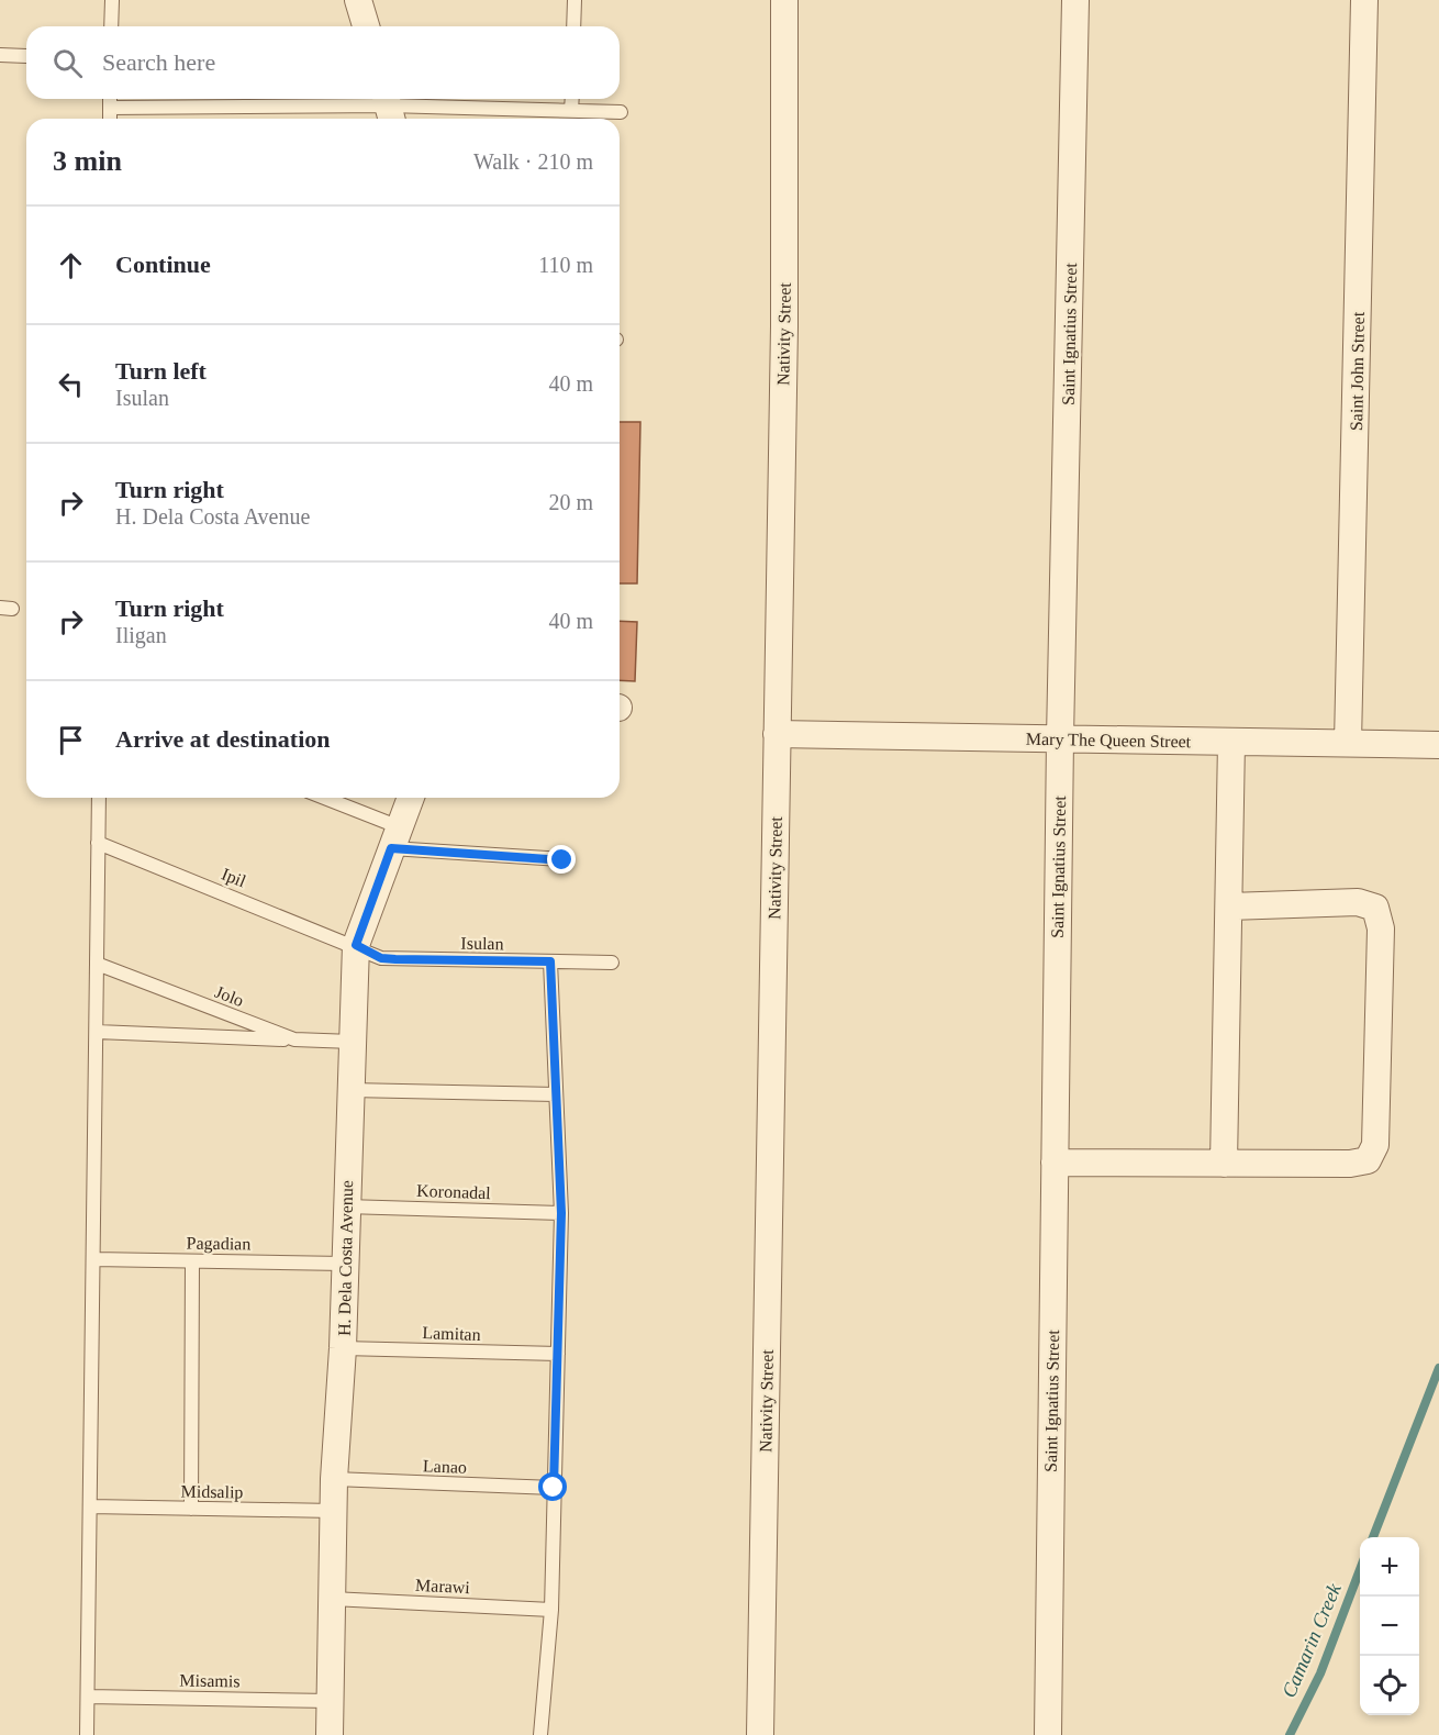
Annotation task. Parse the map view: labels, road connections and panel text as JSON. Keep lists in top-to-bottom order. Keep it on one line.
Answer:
{"streets":{"street":["Nativity Street","Saint Ignatius Street","Saint John Street","Mary The Queen Street","H. Dela Costa Avenue"],"lane":["Ipil","Isulan","Jolo","Koronadal","Pagadian","Lamitan","Lanao","Midsalip","Marawi","Misamis"]},"crossings":[["Nativity Street","Mary The Queen Street"],["Saint Ignatius Street","Mary The Queen Street"],["Saint John Street","Mary The Queen Street"],["Ipil","Isulan"],["Ipil","H. Dela Costa Avenue"],["Isulan","H. Dela Costa Avenue"],["Jolo","H. Dela Costa Avenue"],["Koronadal","H. Dela Costa Avenue"],["Pagadian","H. Dela Costa Avenue"],["H. Dela Costa Avenue","Lamitan"],["H. Dela Costa Avenue","Lanao"],["H. Dela Costa Avenue","Midsalip"],["H. Dela Costa Avenue","Marawi"],["H. Dela Costa Avenue","Misamis"]],"water":["Camarin Creek"],"page":{"search":"Search here","heading":["3 min","Walk · 210 m"],"list":[["Continue","110 m"],["Turn left","Isulan","40 m"],["Turn right","H. Dela Costa Avenue","20 m"],["Turn right","Iligan","40 m"],"Arrive at destination"],"map_buttons":["+","−"]}}
